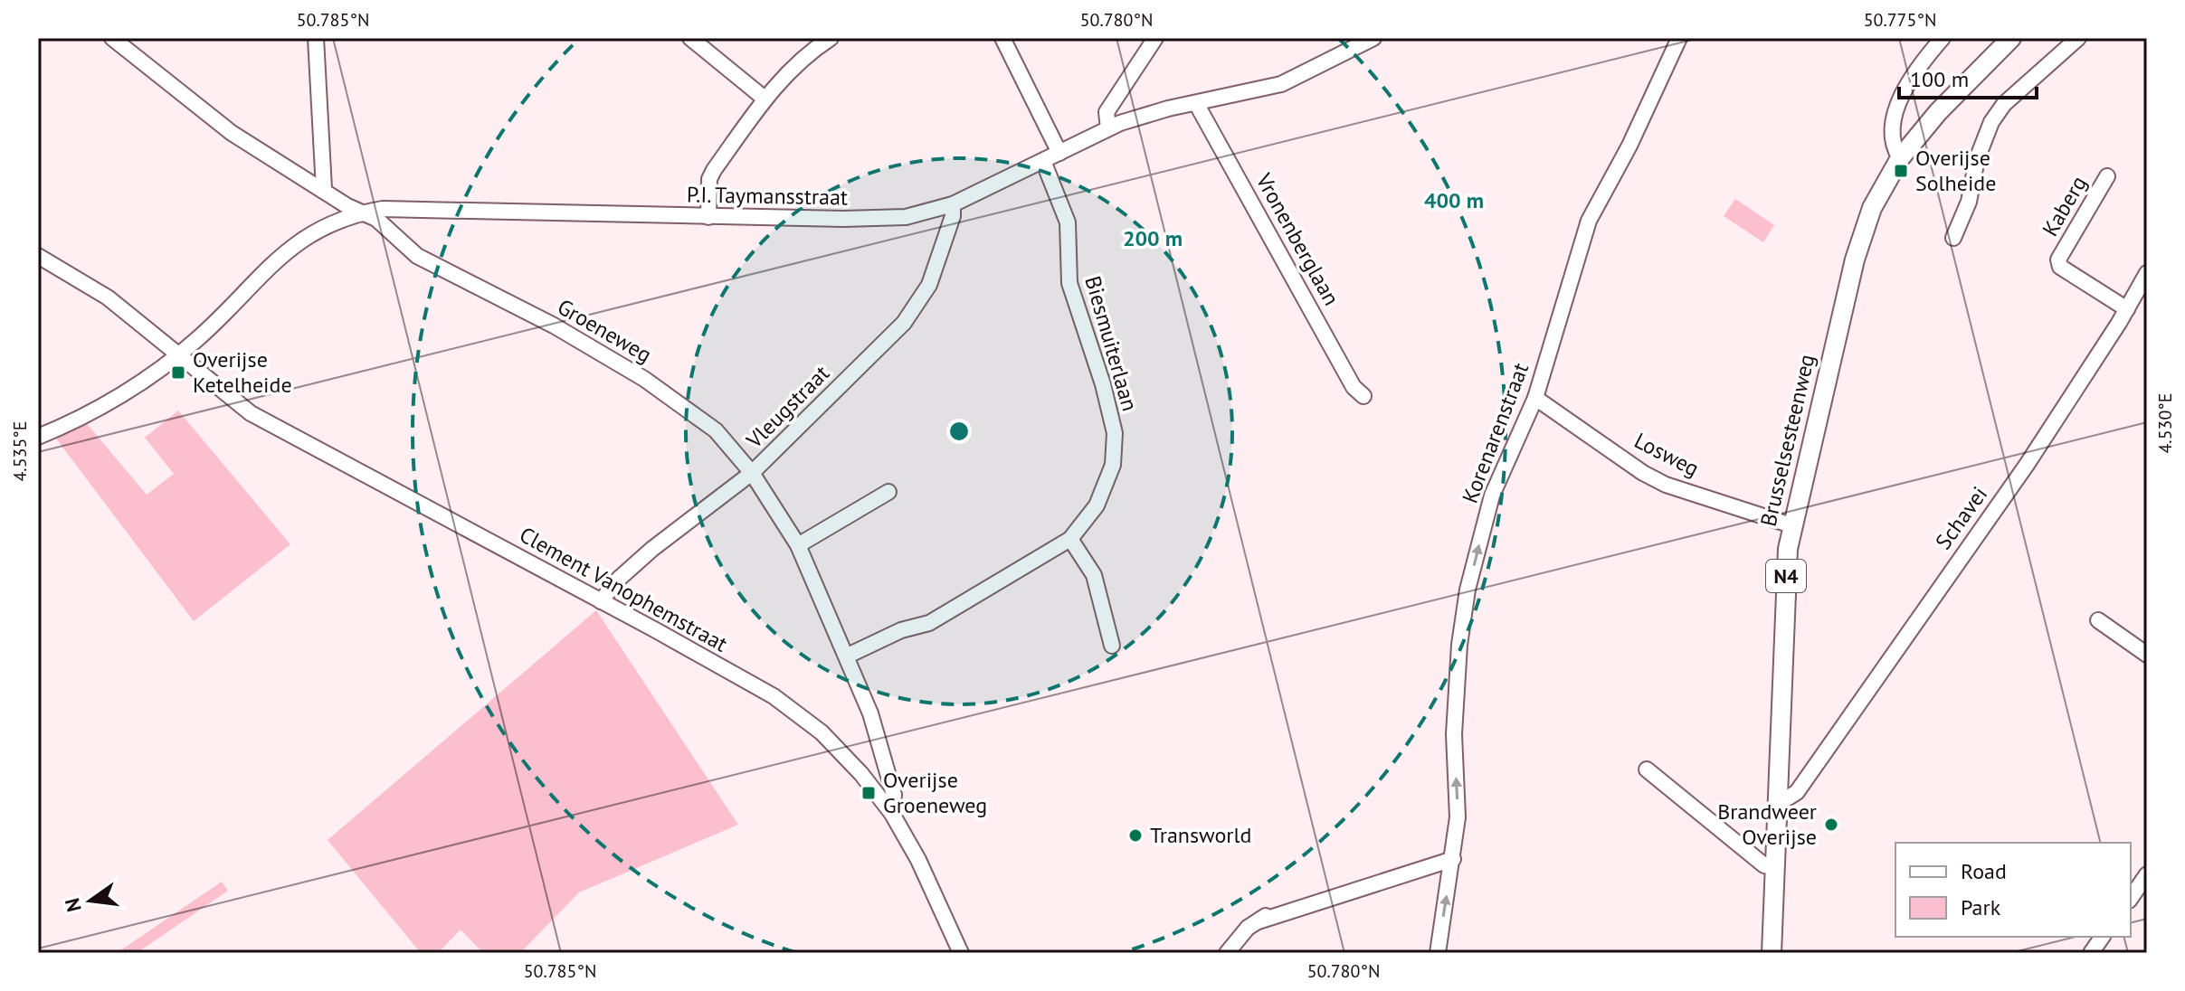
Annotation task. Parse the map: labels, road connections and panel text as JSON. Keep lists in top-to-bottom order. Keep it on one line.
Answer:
{"streets":{"main road":["Brusselsesteenweg","N4"],"street":["P.I. Taymansstraat","Kaberg","Vronenberglaan","Groeneweg","Biesmuiterlaan","Vleugstraat","Korenarenstraat","Losweg","Schavei","Clement Vanophemstraat"]},"crossings":[["P.I. Taymansstraat","Vronenberglaan"],["P.I. Taymansstraat","Groeneweg"],["P.I. Taymansstraat","Biesmuiterlaan"],["P.I. Taymansstraat","Vleugstraat"],["P.I. Taymansstraat","Clement Vanophemstraat"],["Kaberg","Schavei"],["Groeneweg","Biesmuiterlaan"],["Groeneweg","Vleugstraat"],["Groeneweg","Clement Vanophemstraat"],["Vleugstraat","Clement Vanophemstraat"],["Korenarenstraat","Losweg"],["Brusselsesteenweg","Losweg"],["Brusselsesteenweg","Schavei"]],"one_way":["Korenarenstraat"],"places":{"transit":["Overijse Solheide","Overijse Ketelheide","Overijse Groeneweg"],"other":["Brandweer Overijse","Transworld"]},"legend":["Road","Park"],"scale_bar":"100 m","north":"left","coordinates":["50.785°N","50.780°N","50.775°N","4.530°E","4.535°E"],"rings":["400 m","200 m"]}
